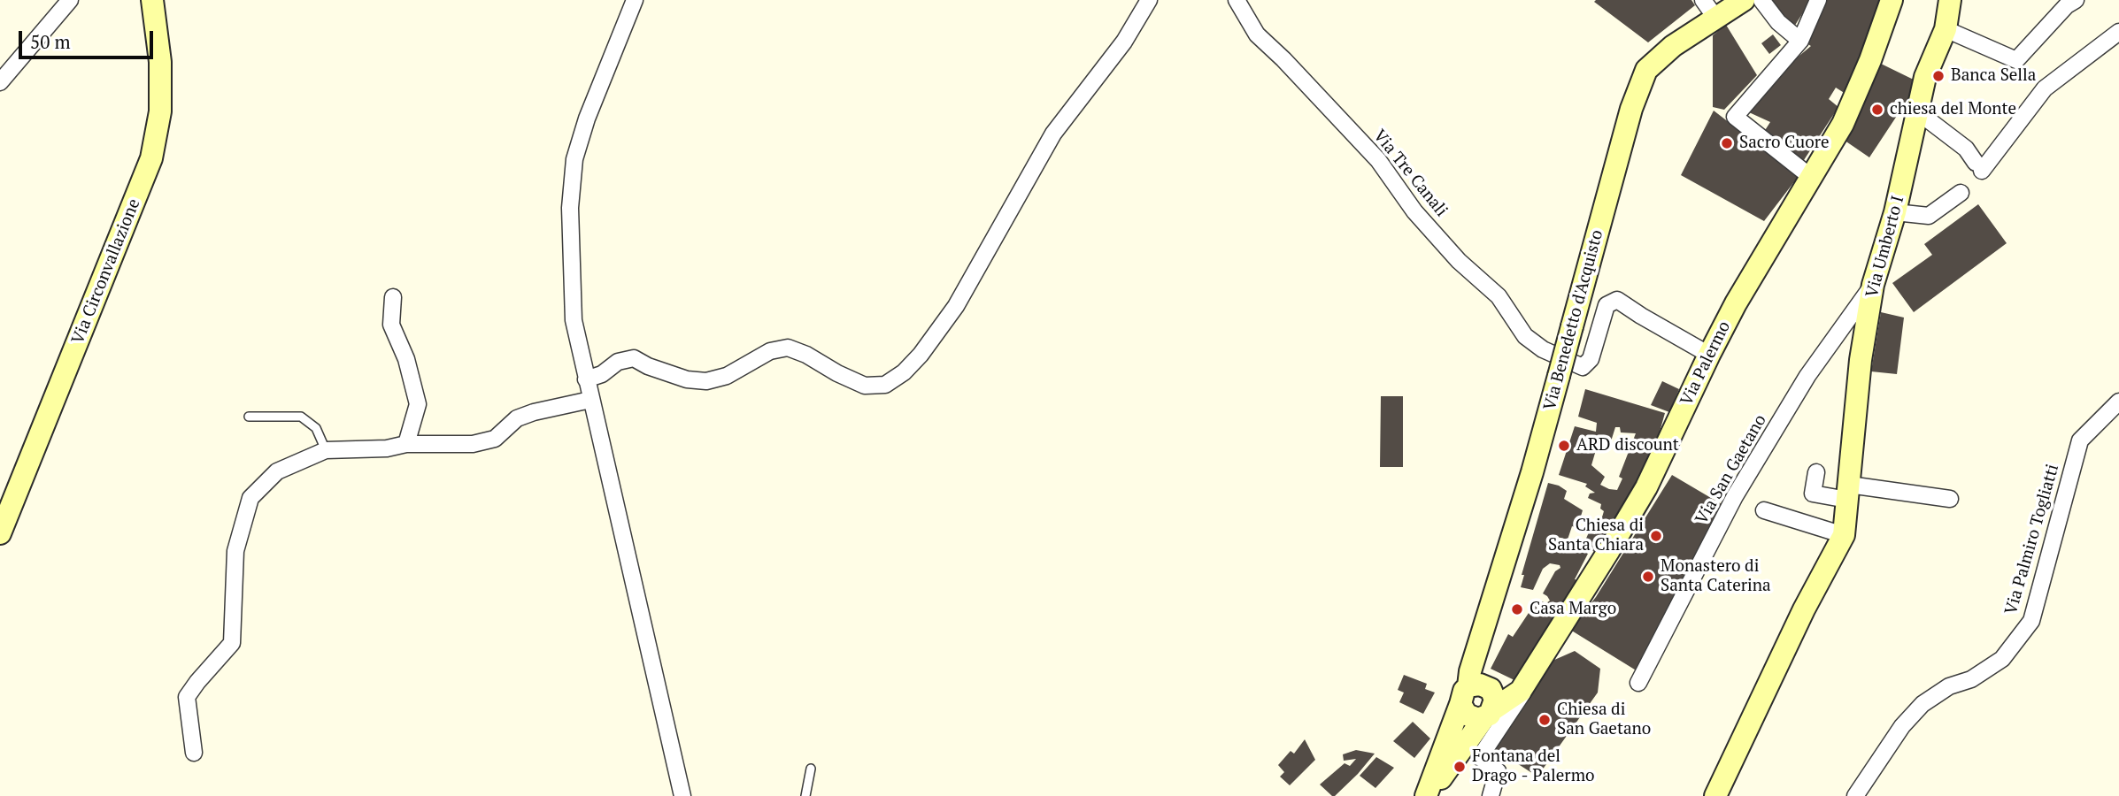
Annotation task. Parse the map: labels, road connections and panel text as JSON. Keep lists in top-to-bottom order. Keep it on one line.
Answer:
{"streets":{"street":["Via Tre Canali","Via Umberto I","Via Circonvallazione","Via Benedetto d'Acquisto","Via Palermo","Via San Gaetano","Via Palmiro Togliatti"]},"crossings":[["Via Tre Canali","Via Benedetto d'Acquisto"],["Via Umberto I","Via San Gaetano"],["Via Benedetto d'Acquisto","Via Palermo"]],"places":["Banca Sella","chiesa del Monte","Sacro Cuore","ARD discount","Chiesa di Santa Chiara","Monastero di Santa Caterina","Casa Margo","Chiesa di San Gaetano","Fontana del Drago - Palermo"],"scale_bar":"50 m"}
